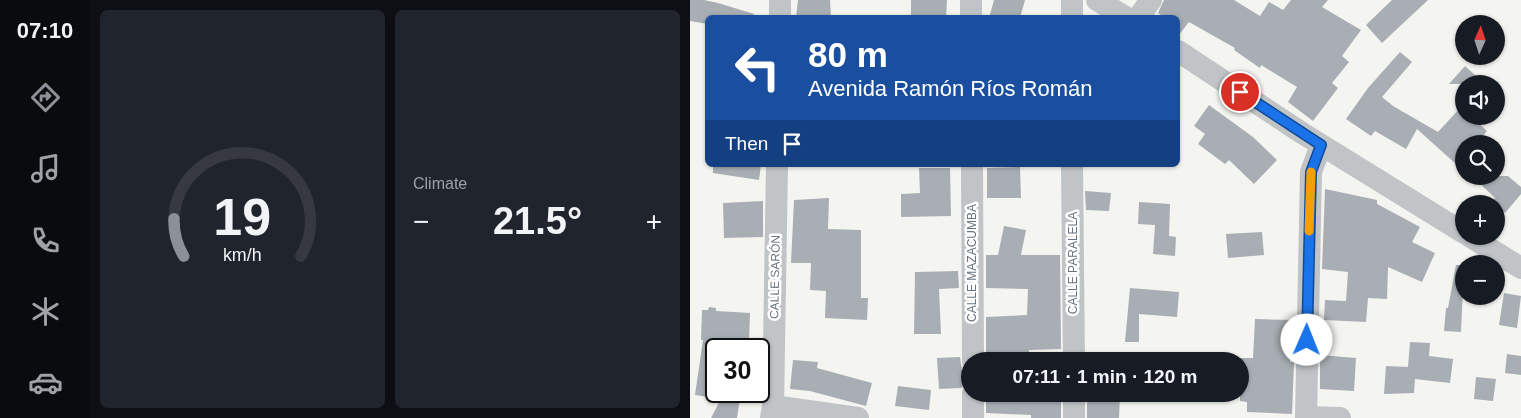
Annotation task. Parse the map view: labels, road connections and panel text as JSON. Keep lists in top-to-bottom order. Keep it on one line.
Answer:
{"streets":{"street":["CALLE MAZACUMBA","CALLE PARALELA","CALLE SARÓN"]},"north":"top","page":{"tabs":"07:10","tile":"Climate","map_buttons":["+","−"],"turn":["80 m","Avenida Ramón Ríos Román"],"then":"Then","heat":["−","21.5°","+"],"limit":"30","trip":"07:11 · 1 min · 120 m","gauge":["19","km/h"]}}
